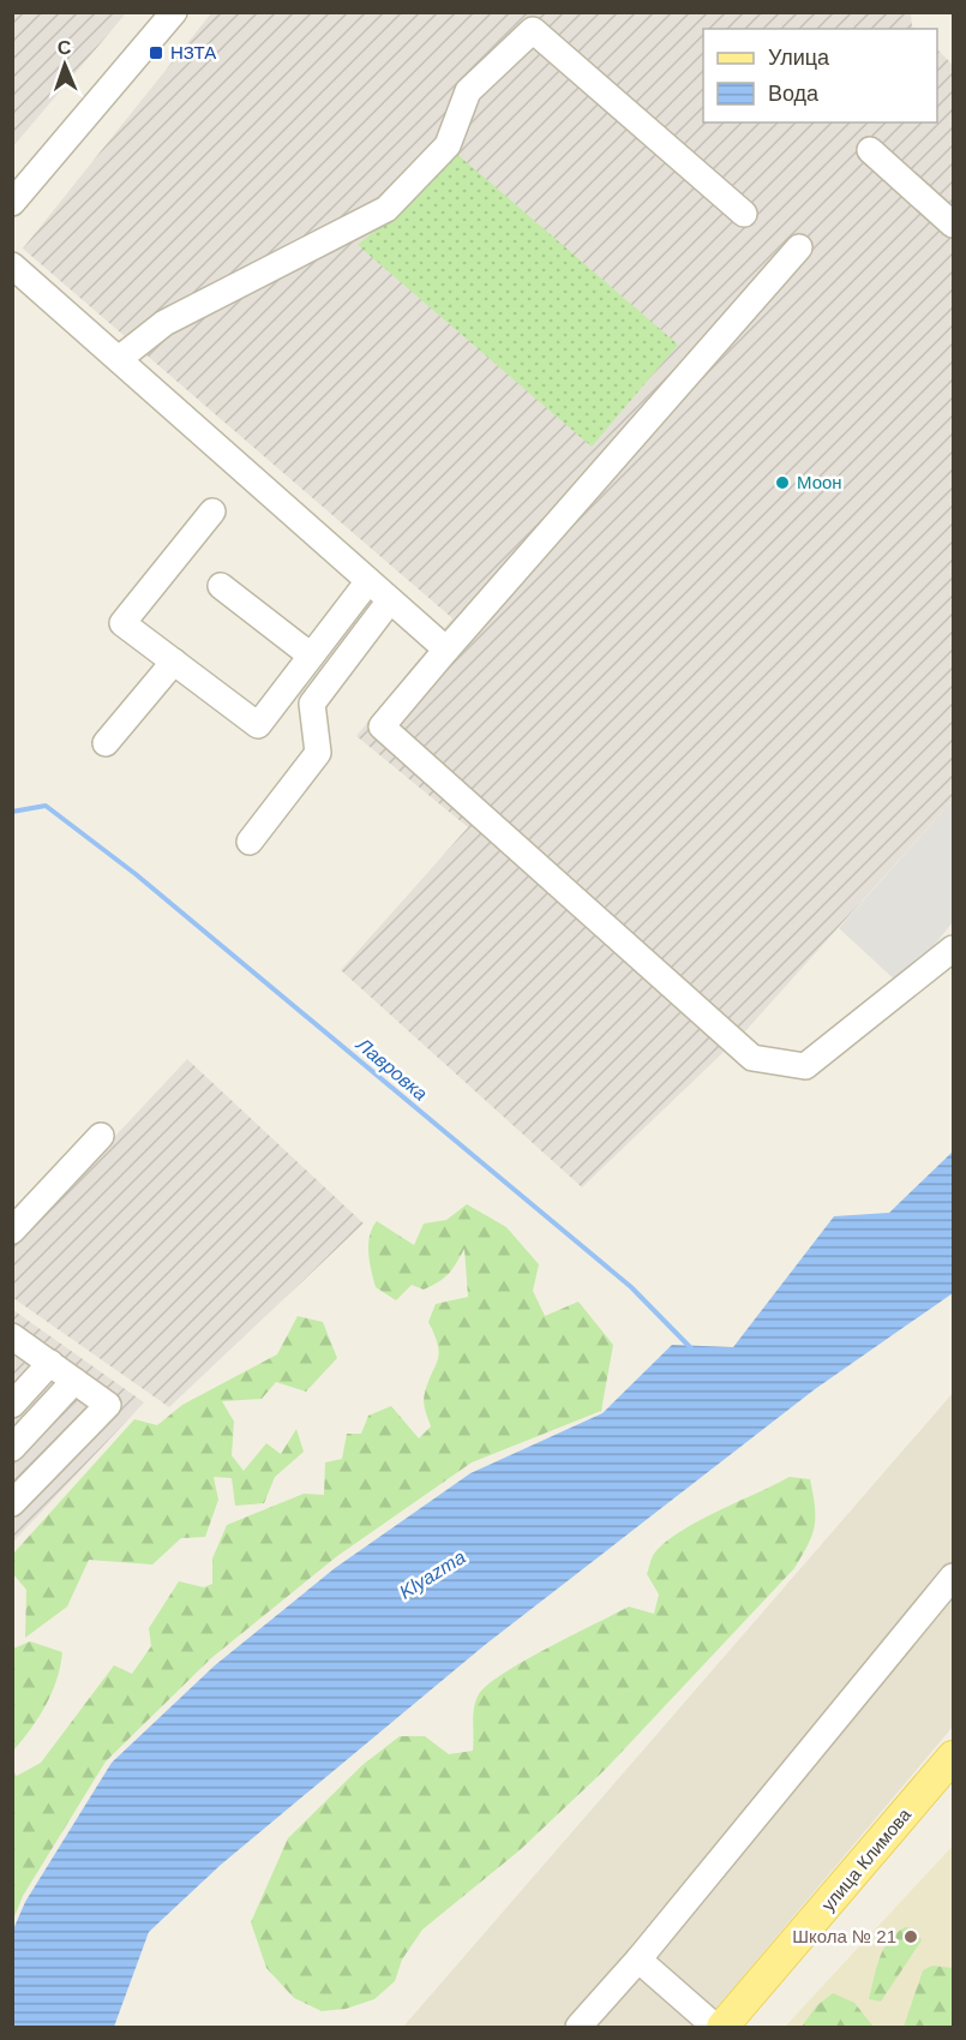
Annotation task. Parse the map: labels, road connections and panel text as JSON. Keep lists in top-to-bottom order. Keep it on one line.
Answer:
{"streets":{"main road":["улица Климова"]},"water":["Лавровка","Klyazma"],"places":{"transit":["НЗТА"],"other":["Моон","Школа № 21"]},"legend":["Улица","Вода"],"north":"top"}
